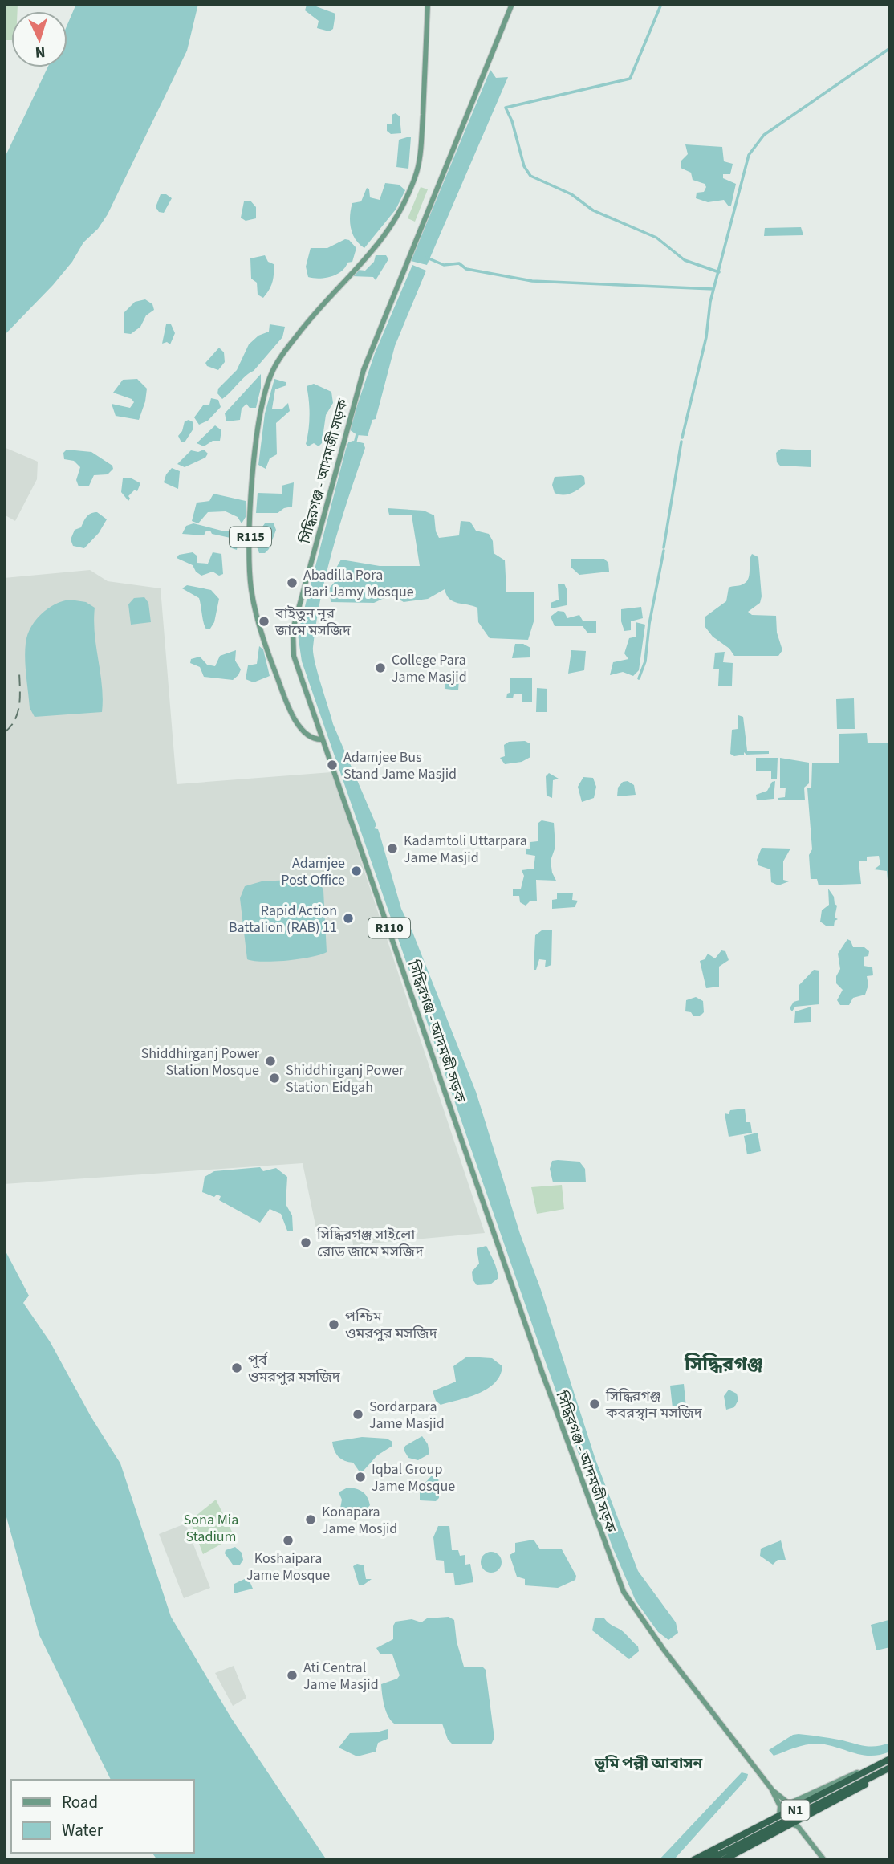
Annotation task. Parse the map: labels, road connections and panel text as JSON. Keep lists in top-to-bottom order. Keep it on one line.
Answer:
{"streets":{"highway":["N1"],"main road":["সিদ্ধিরগঞ্জ - আদমজী সড়ক","R115","R110"]},"crossings":[["সিদ্ধিরগঞ্জ - আদমজী সড়ক","R115"]],"districts":["সিদ্ধিরগঞ্জ","ভূমি পল্লী আবাসন"],"parks":["Sona Mia Stadium"],"places":["Abadilla Pora Bari Jamy Mosque","বাইতুন নূর জামে মসজিদ","College Para Jame Masjid","Adamjee Bus Stand Jame Masjid","Kadamtoli Uttarpara Jame Masjid","Adamjee Post Office","Rapid Action Battalion (RAB) 11","Shiddhirganj Power Station Mosque","Shiddhirganj Power Station Eidgah","সিদ্ধিরগঞ্জ সাইলো রোড জামে মসজিদ","পশ্চিম ওমরপুর মসজিদ","পূর্ব ওমরপুর মসজিদ","সিদ্ধিরগঞ্জ কবরস্থান মসজিদ","Sordarpara Jame Masjid","Iqbal Group Jame Mosque","Konapara Jame Mosjid","Koshaipara Jame Mosque","Ati Central Jame Masjid"],"legend":["Road","Water"],"north":"bottom"}
